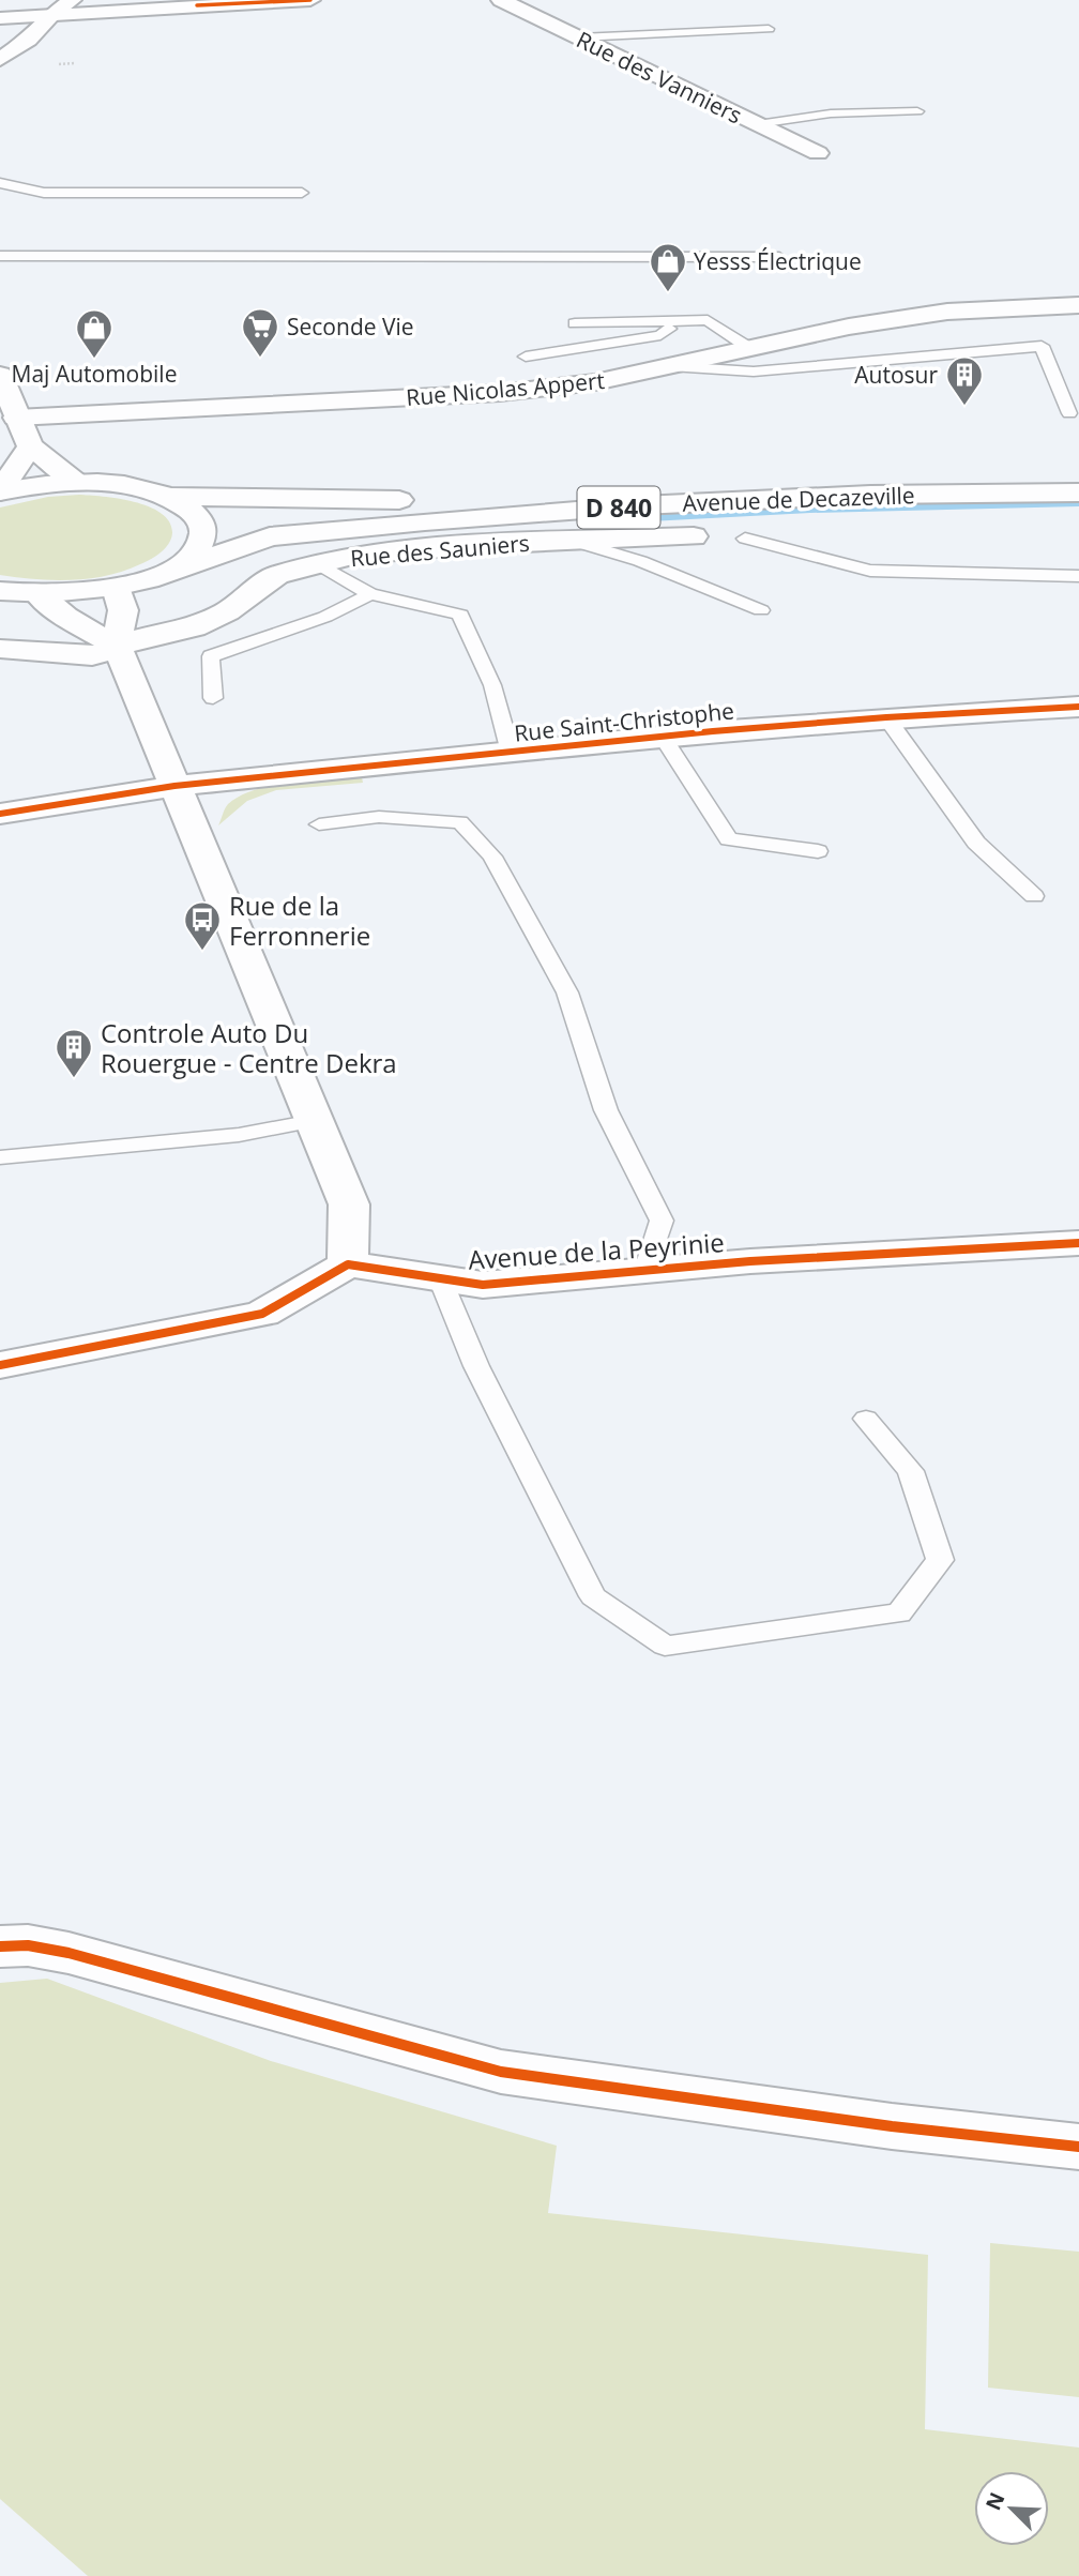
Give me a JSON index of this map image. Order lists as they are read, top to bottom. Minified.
{"streets":{"street":["Rue des Vanniers","Rue Nicolas Appert","Avenue de Decazeville","D 840","Rue des Sauniers","Rue Saint-Christophe","Avenue de la Peyrinie"]},"places":{"shop":["Yesss Électrique","Maj Automobile"],"supermarket":["Seconde Vie"],"building":["Autosur","Controle Auto Du Rouergue - Centre Dekra"],"bus stop":["Rue de la Ferronnerie"]},"north":"top left"}
